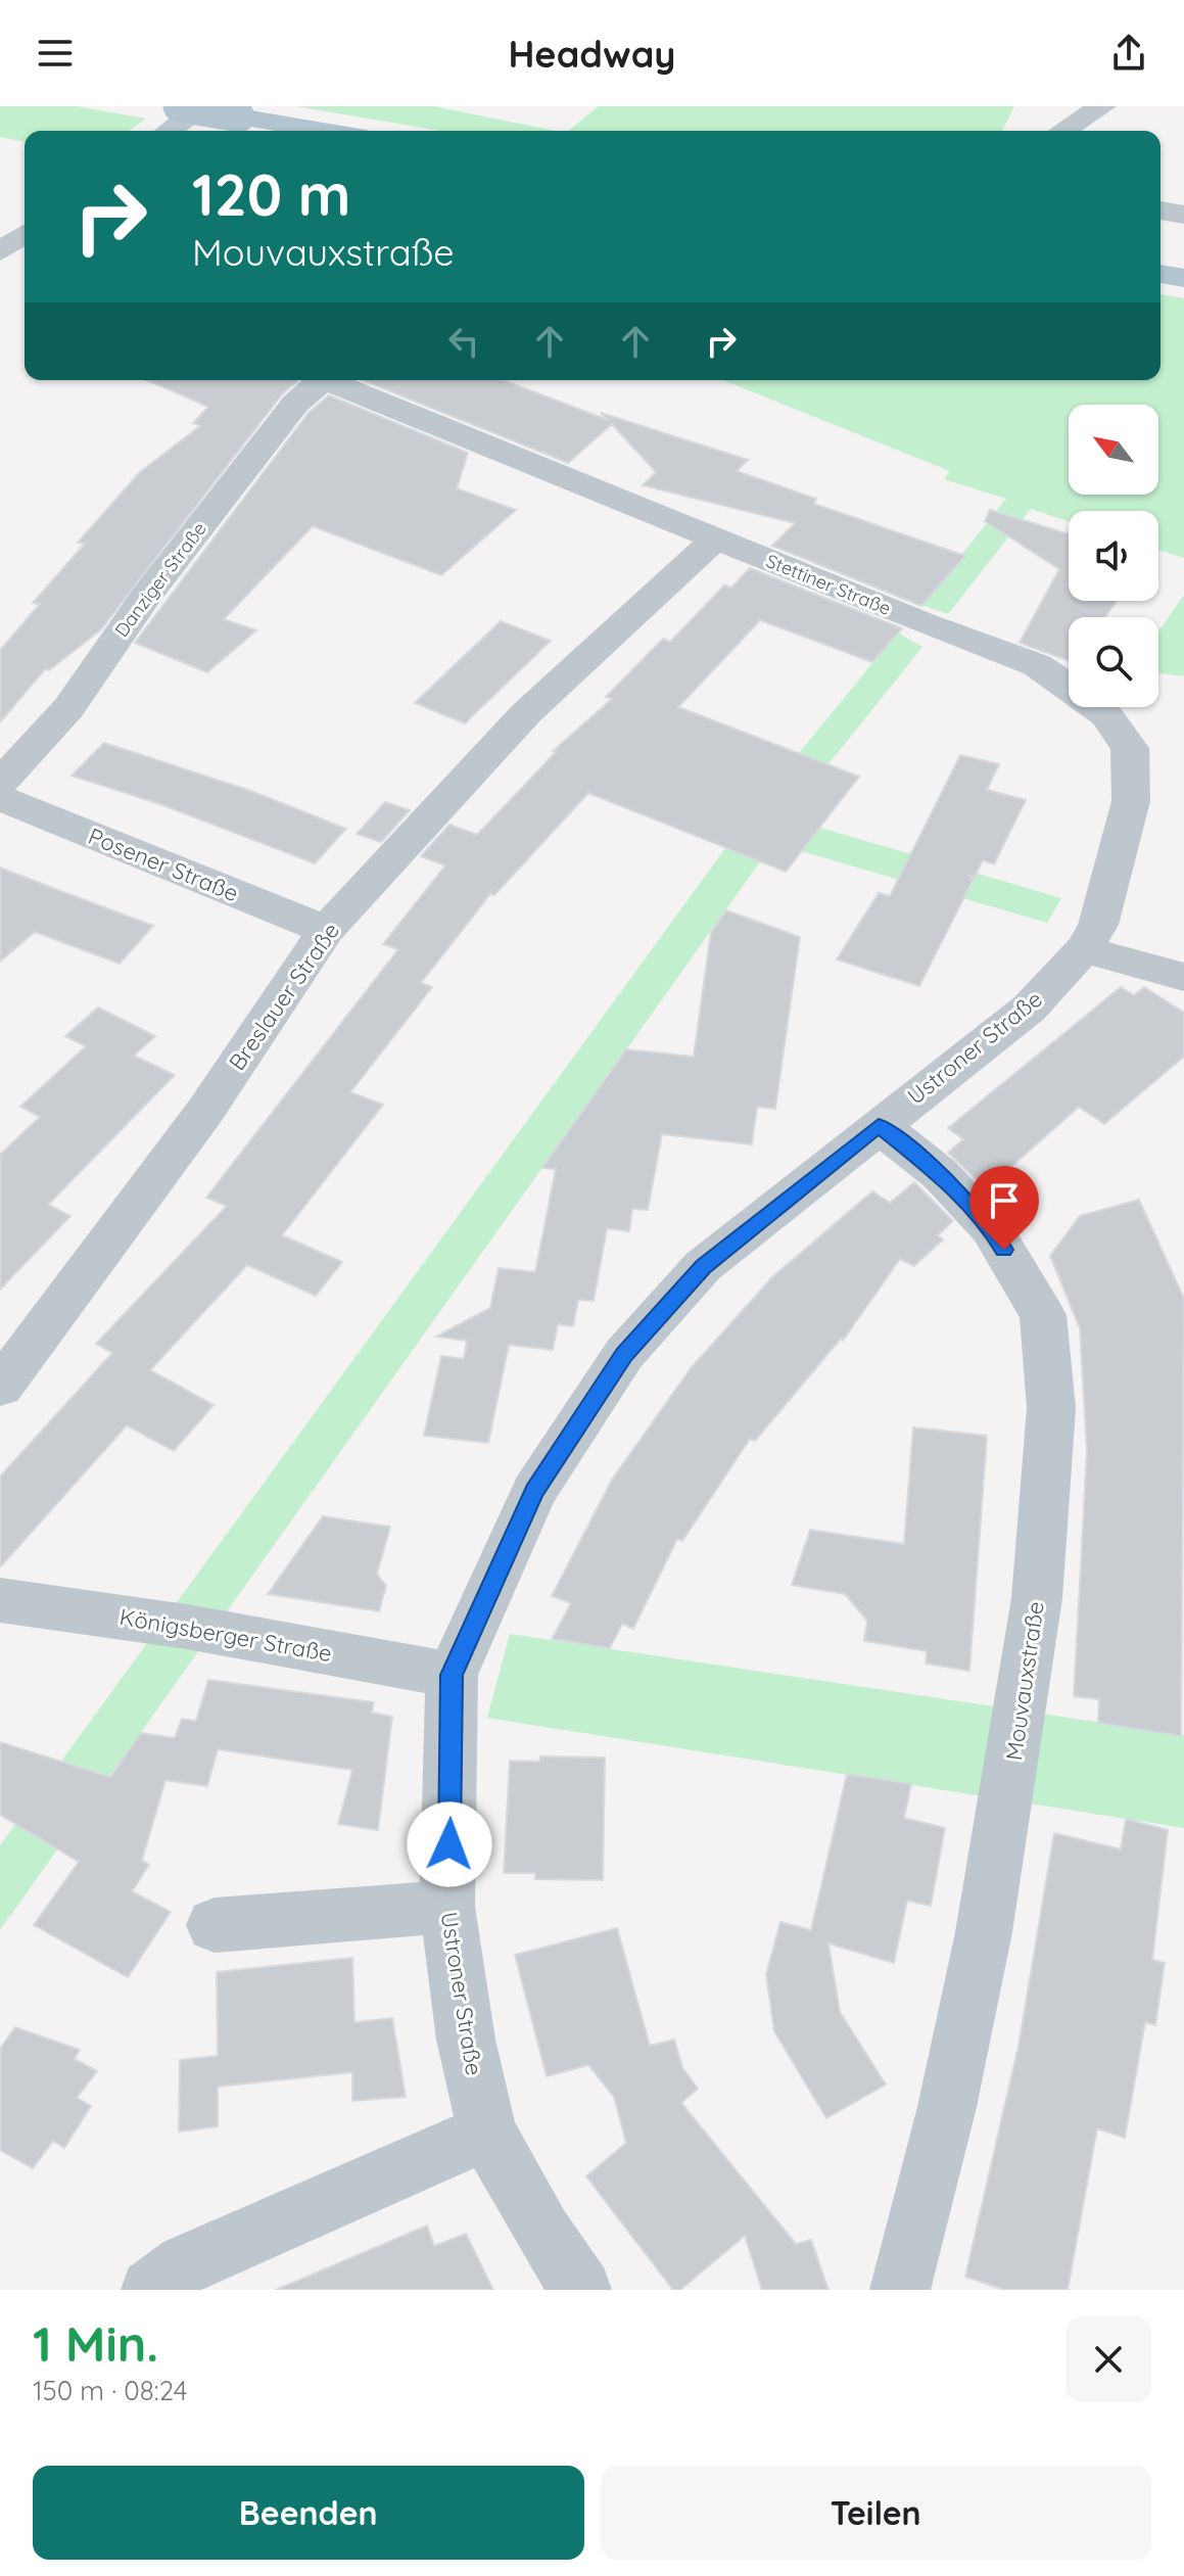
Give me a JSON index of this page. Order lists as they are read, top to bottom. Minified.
{"streets":{"street":["Danziger Straße","Stettiner Straße","Posener Straße","Breslauer Straße","Ustroner Straße","Königsberger Straße","Mouvauxstraße"]},"crossings":[["Stettiner Straße","Breslauer Straße"],["Stettiner Straße","Ustroner Straße"],["Posener Straße","Breslauer Straße"],["Ustroner Straße","Königsberger Straße"],["Ustroner Straße","Mouvauxstraße"]],"north":"top left","page":{"header":"Headway","turn":["120 m","Mouvauxstraße"],"heading":["1 Min.","150 m · 08:24"],"buttons":["Beenden","Teilen"]}}
